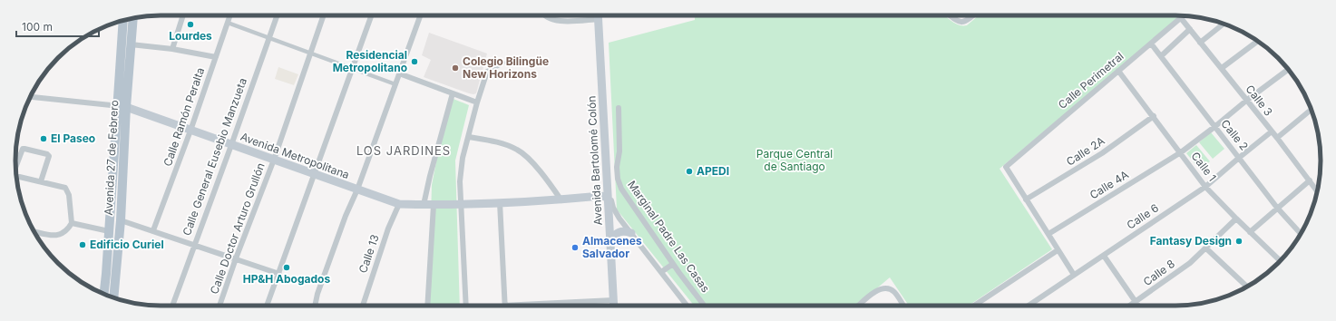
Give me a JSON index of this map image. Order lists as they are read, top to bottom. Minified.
{"streets":{"main road":["Avenida Metropolitana","Avenida 27 de Febrero","Avenida Bartolomé Colón"],"street":["Calle Perimetral","Calle 3","Calle Ramón Peralta","Calle 2","Calle 2A","Calle General Eusebio Manzueta","Calle 1","Calle 4A","Calle 6","Calle Doctor Arturo Grullón","Marginal Padre Las Casas","Calle 13","Calle 8"]},"crossings":[["Calle Perimetral","Calle 3"],["Calle Perimetral","Calle 2"],["Calle Perimetral","Calle 2A"],["Calle Perimetral","Calle 1"],["Calle 3","Calle 6"],["Calle Ramón Peralta","Avenida Metropolitana"],["Calle 2","Calle 6"],["Calle 2A","Calle 1"],["Avenida Metropolitana","Calle General Eusebio Manzueta"],["Avenida Metropolitana","Avenida 27 de Febrero"],["Avenida Metropolitana","Avenida Bartolomé Colón"],["Avenida Metropolitana","Calle Doctor Arturo Grullón"],["Avenida Metropolitana","Calle 13"],["Calle 1","Calle 4A"],["Calle 1","Calle 6"],["Calle 1","Calle 8"]],"districts":["LOS JARDINES"],"parks":["Parque Central de Santiago"],"places":["Lourdes","Residencial Metropolitano","Colegio Bilingüe New Horizons","El Paseo","APEDI","Fantasy Design","Edificio Curiel","Almacenes Salvador","HP&H Abogados"],"scale_bar":"100 m"}
